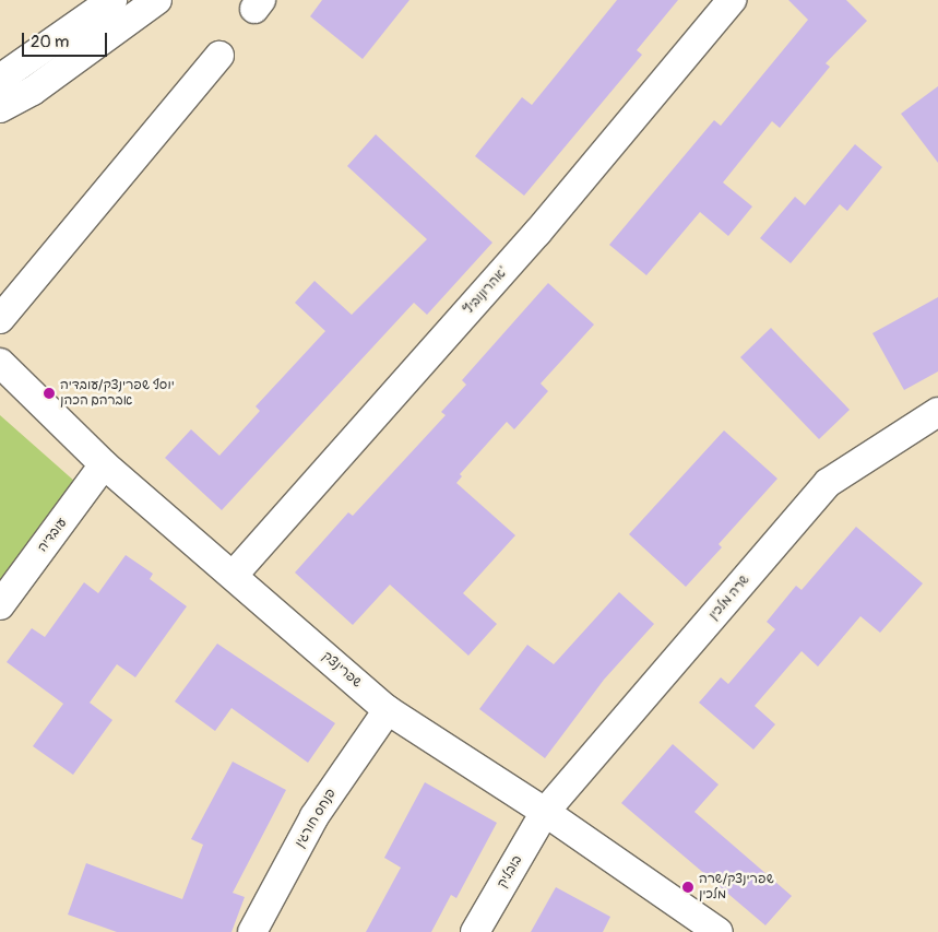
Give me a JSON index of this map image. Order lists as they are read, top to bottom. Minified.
{"streets":{"street":["אהרונוביץ'","עובדיה","שרה מלכין","שפרינצק","פנחס חורגין","בובליק"]},"crossings":[["אהרונוביץ'","שפרינצק"],["עובדיה","שפרינצק"],["שרה מלכין","שפרינצק"],["שרה מלכין","בובליק"],["שפרינצק","פנחס חורגין"],["שפרינצק","בובליק"]],"places":["יוסף שפרינצק/עובדיה אברהם הכהן","שפרינצק/שרה מלכין"],"scale_bar":"20 m"}
